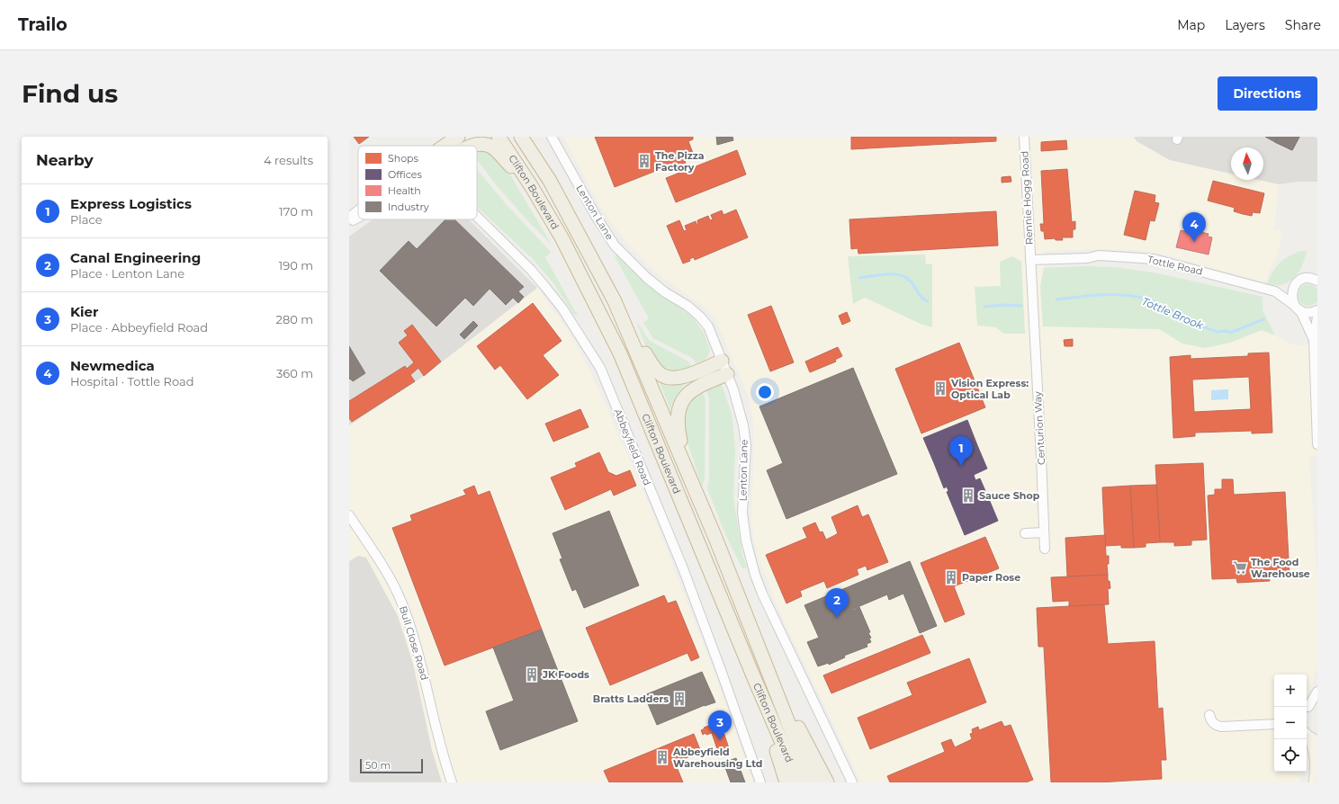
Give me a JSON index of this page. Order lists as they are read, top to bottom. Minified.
{"streets":{"highway":["Clifton Boulevard"],"street":["Rennie Hogg Road","Lenton Lane","Tottle Road","Centurion Way","Abbeyfield Road","Bull Close Road"]},"crossings":[["Rennie Hogg Road","Tottle Road"],["Rennie Hogg Road","Centurion Way"],["Tottle Road","Centurion Way"]],"water":["Tottle Brook"],"places":{"building":["The Pizza Factory","Vision Express: Optical Lab","Sauce Shop","Paper Rose","JK Foods","Bratts Ladders","Abbeyfield Warehousing Ltd"],"supermarket":["The Food Warehouse"]},"legend":["Shops","Offices","Health","Industry"],"scale_bar":"50 m","north":"top","page":{"header":"Trailo","nav":["Map","Layers","Share"],"buttons":"Directions","title":"Find us","heading":["Nearby","4 results"],"list":[{"mark":"1","name":"Express Logistics","note":"Place","value":"170 m"},{"mark":"2","name":"Canal Engineering","note":"Place · Lenton Lane","value":"190 m"},{"mark":"3","name":"Kier","note":"Place · Abbeyfield Road","value":"280 m"},{"mark":"4","name":"Newmedica","note":"Hospital · Tottle Road","value":"360 m"}],"pins":["4","1","2","3"],"map_buttons":["+","−"],"scale":"50 m"}}
